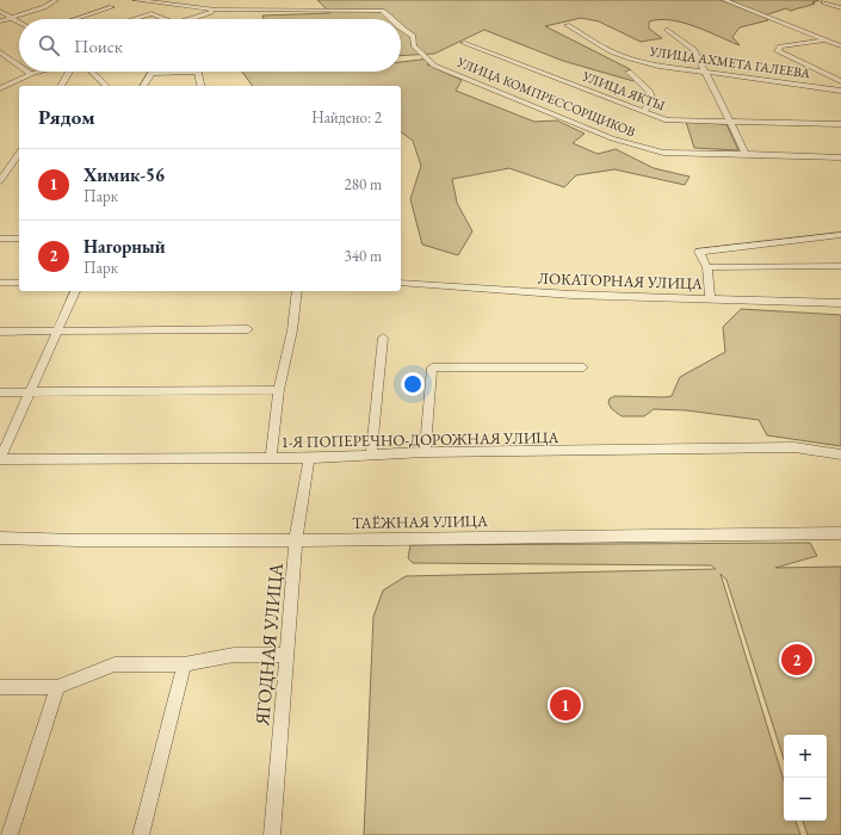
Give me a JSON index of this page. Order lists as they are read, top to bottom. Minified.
{"streets":{"street":["УЛИЦА АХМЕТА ГАЛЕЕВА","УЛИЦА ЯКТЫ","УЛИЦА КОМПРЕССОРЩИКОВ","ЛОКАТОРНАЯ УЛИЦА","1-Я ПОПЕРЕЧНО-ДОРОЖНАЯ УЛИЦА","ТАЁЖНАЯ УЛИЦА","ЯГОДНАЯ УЛИЦА"]},"crossings":[["1-Я ПОПЕРЕЧНО-ДОРОЖНАЯ УЛИЦА","ЯГОДНАЯ УЛИЦА"],["ТАЁЖНАЯ УЛИЦА","ЯГОДНАЯ УЛИЦА"]],"page":{"search":"Поиск","heading":["Рядом","Найдено: 2"],"list":[{"mark":"1","name":"Химик-56","note":"Парк","value":"280 m"},{"mark":"2","name":"Нагорный","note":"Парк","value":"340 m"}],"pins":["2","1"],"map_buttons":["+","−"]}}
